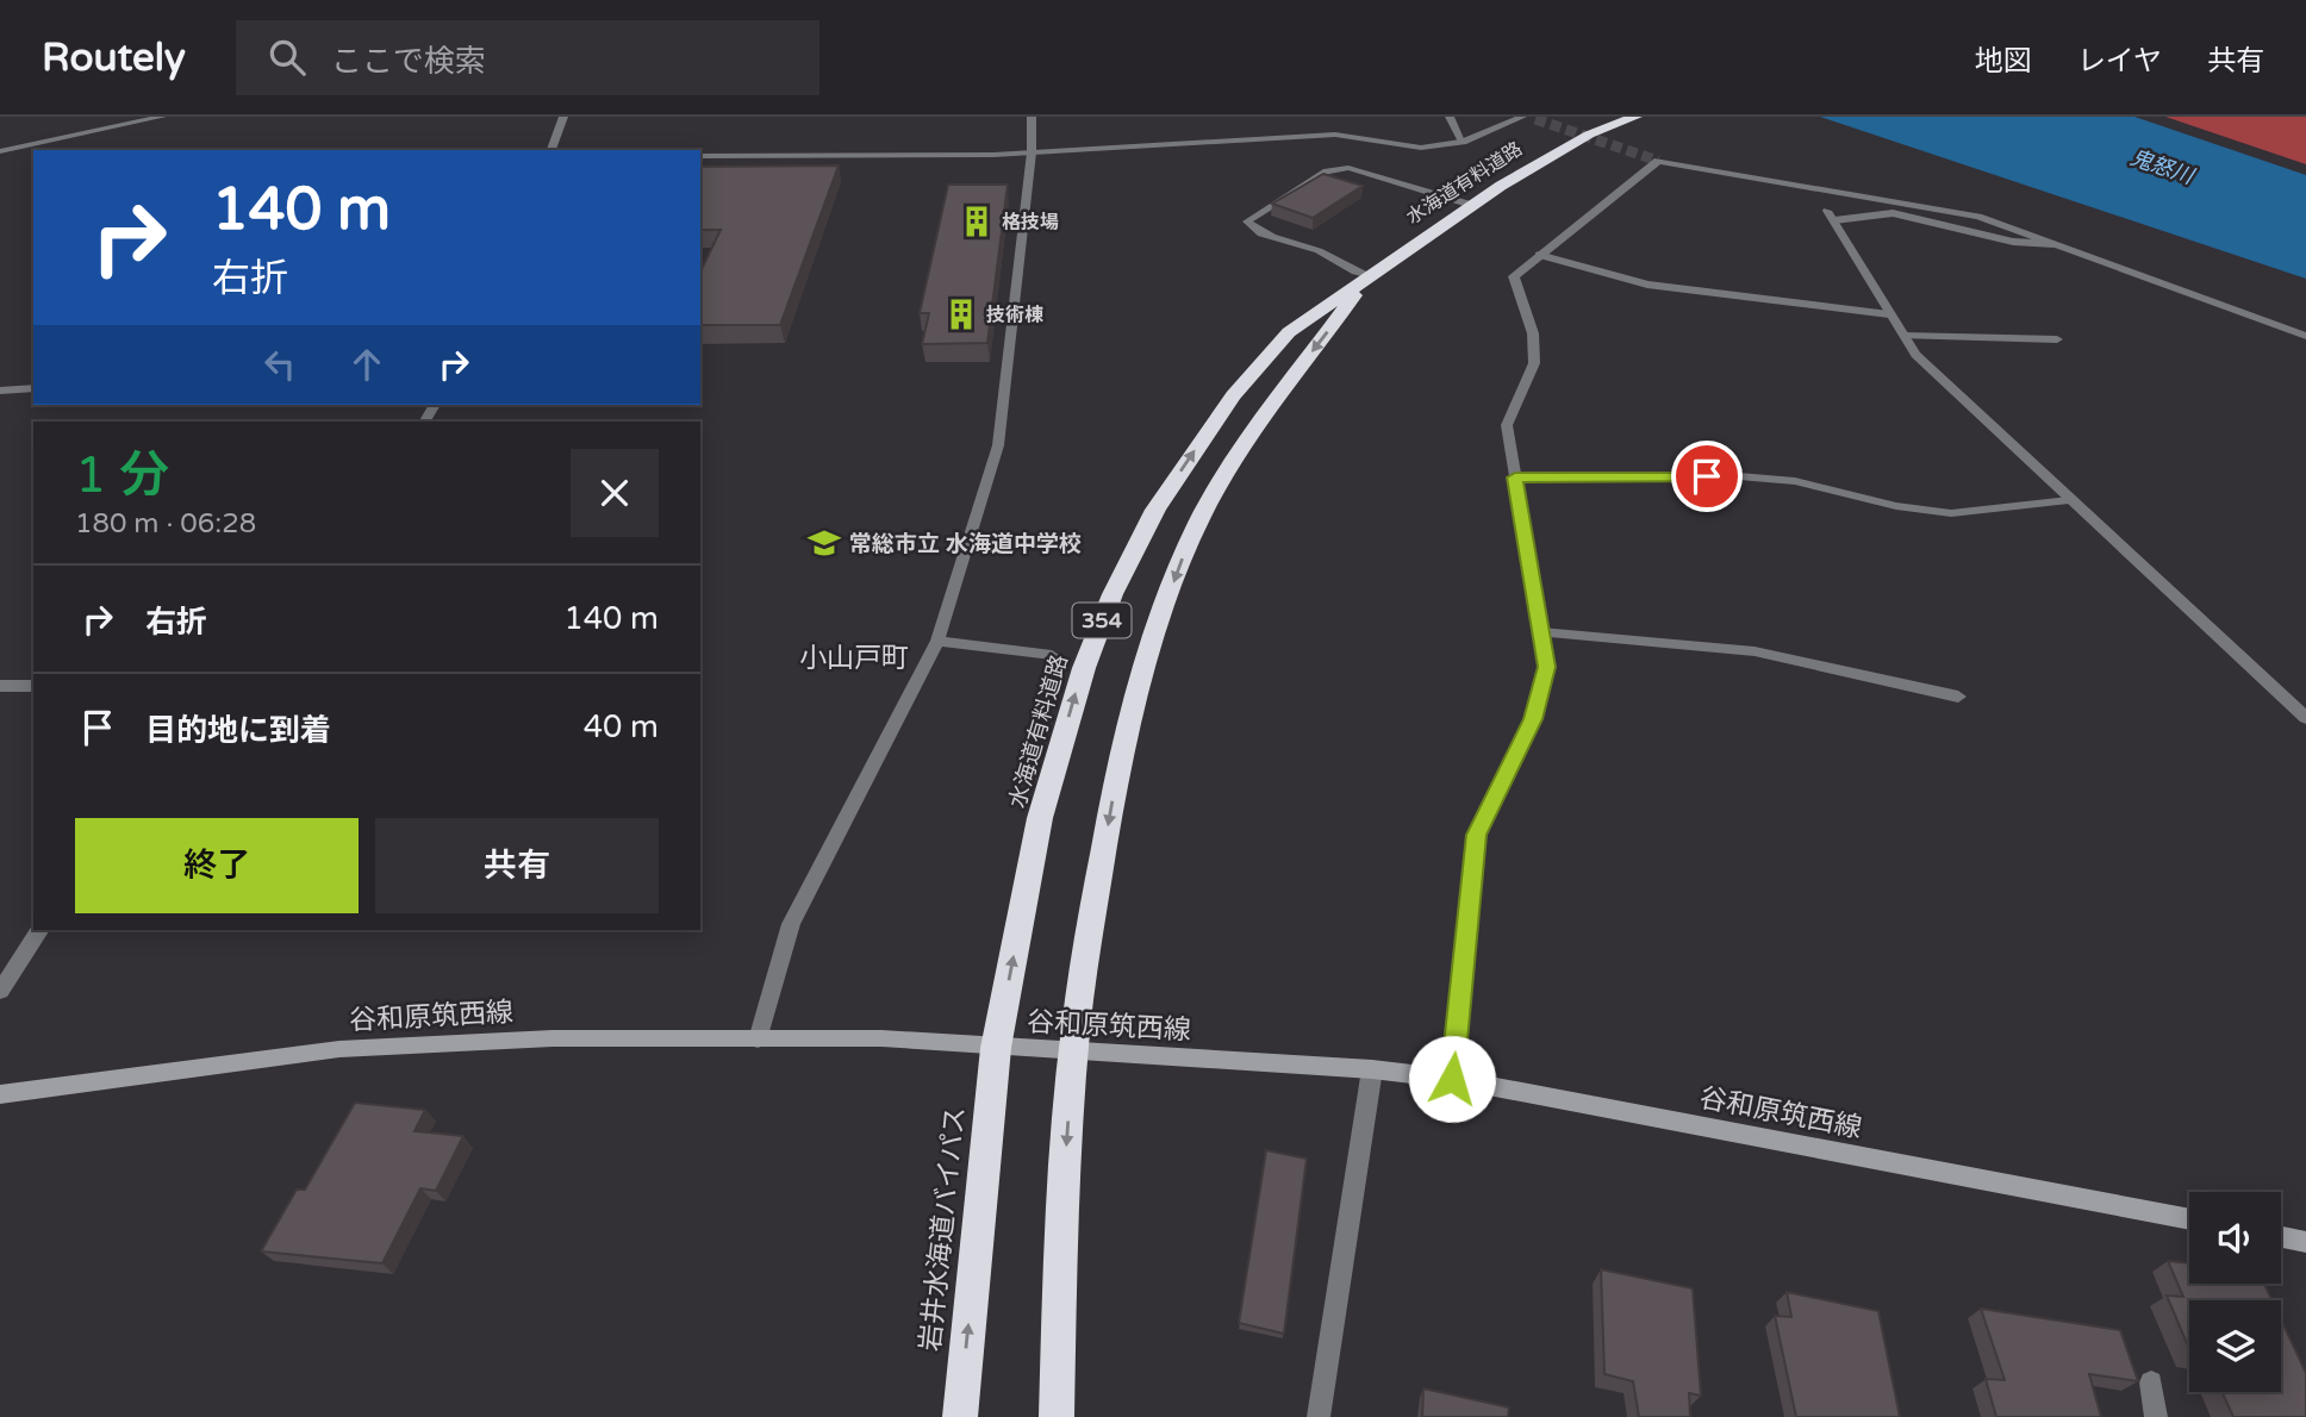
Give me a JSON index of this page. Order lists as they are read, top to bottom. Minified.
{"streets":{"highway":["水海道有料道路","354","岩井水海道バイパス"],"main road":["谷和原筑西線"]},"crossings":[["水海道有料道路","354"],["水海道有料道路","谷和原筑西線"],["水海道有料道路","岩井水海道バイパス"],["354","谷和原筑西線"],["谷和原筑西線","岩井水海道バイパス"]],"districts":["小山戸町"],"water":["鬼怒川"],"places":{"building":["格技場","技術棟"],"school or university":["常総市立 水海道中学校"]},"page":{"header":"Routely","search":"ここで検索","nav":["地図","レイヤ","共有"],"turn":["140 m","右折"],"heading":["1 分","180 m · 06:28"],"list":[{"name":"右折","value":"140 m"},{"name":"目的地に到着","value":"40 m"}],"buttons":["終了","共有"]}}
